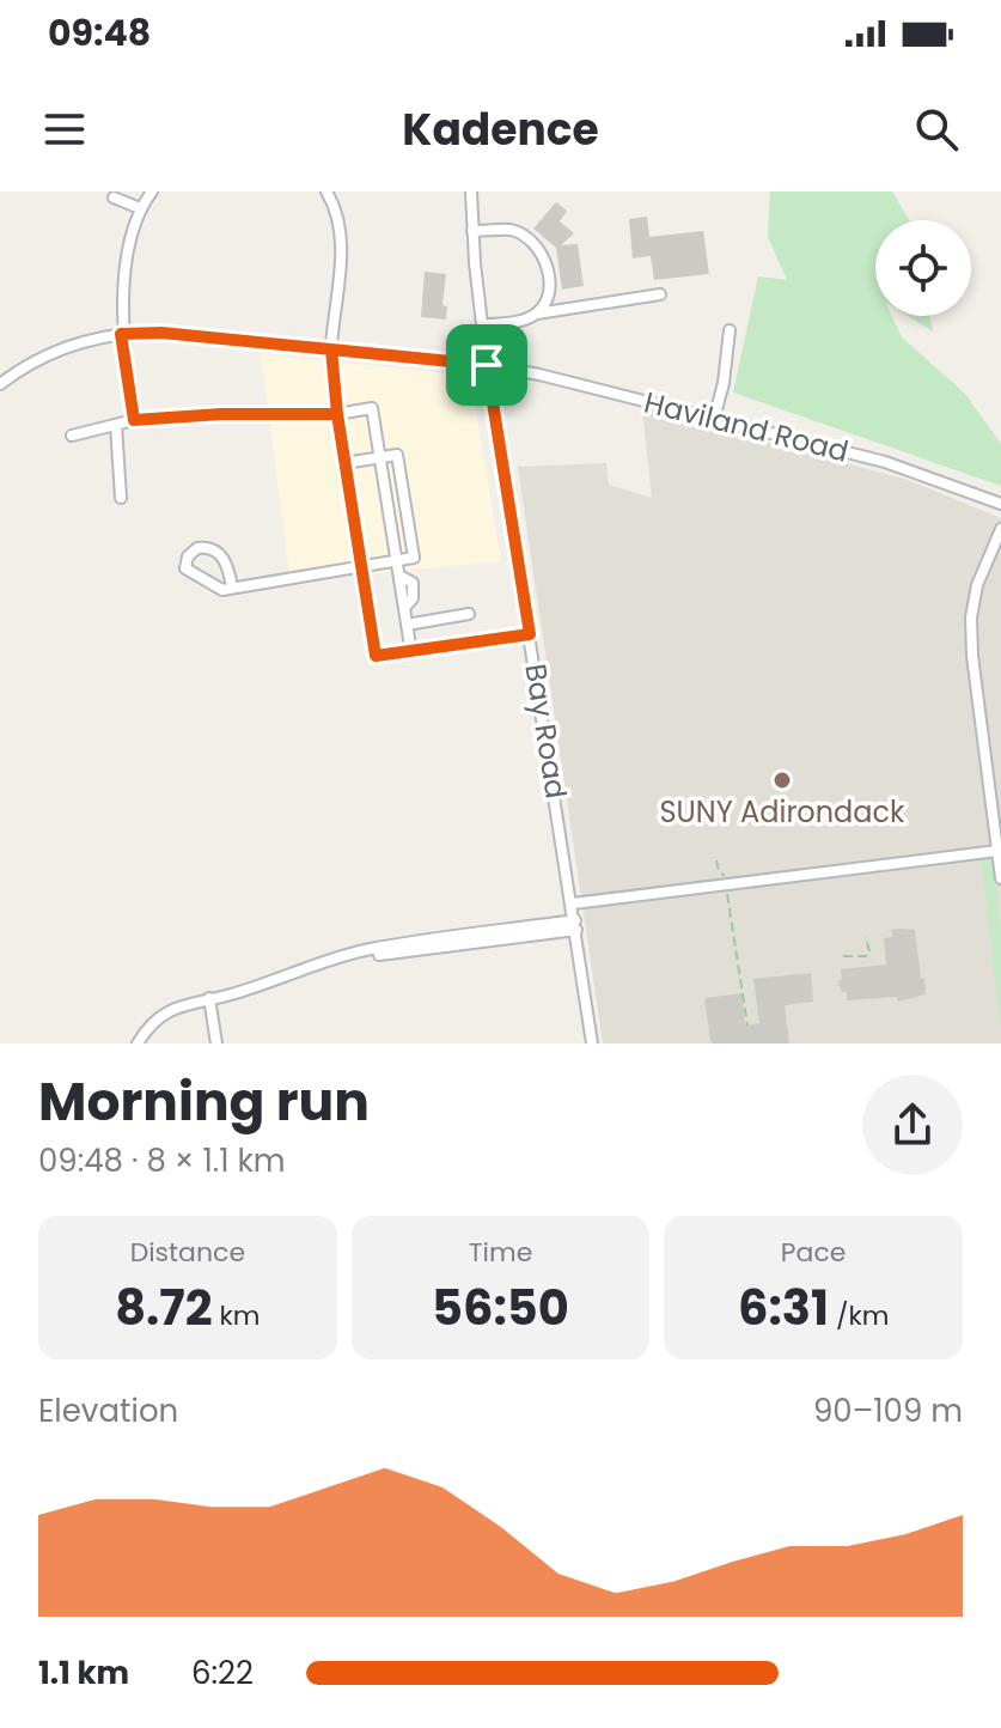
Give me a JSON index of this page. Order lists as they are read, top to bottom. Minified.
{"streets":{"street":["Haviland Road","Bay Road"]},"crossings":[["Haviland Road","Bay Road"]],"places":["SUNY Adirondack"],"page":{"status":"09:48","header":"Kadence","heading":["Morning run","09:48 · 8 × 1.1 km"],"stats":[["Distance","8.72 km"],["Time","56:50"],["Pace","6:31 /km"]],"chart":["Elevation","90–109 m"],"list":[{"name":"1.1 km","note":"6:22"}]}}
